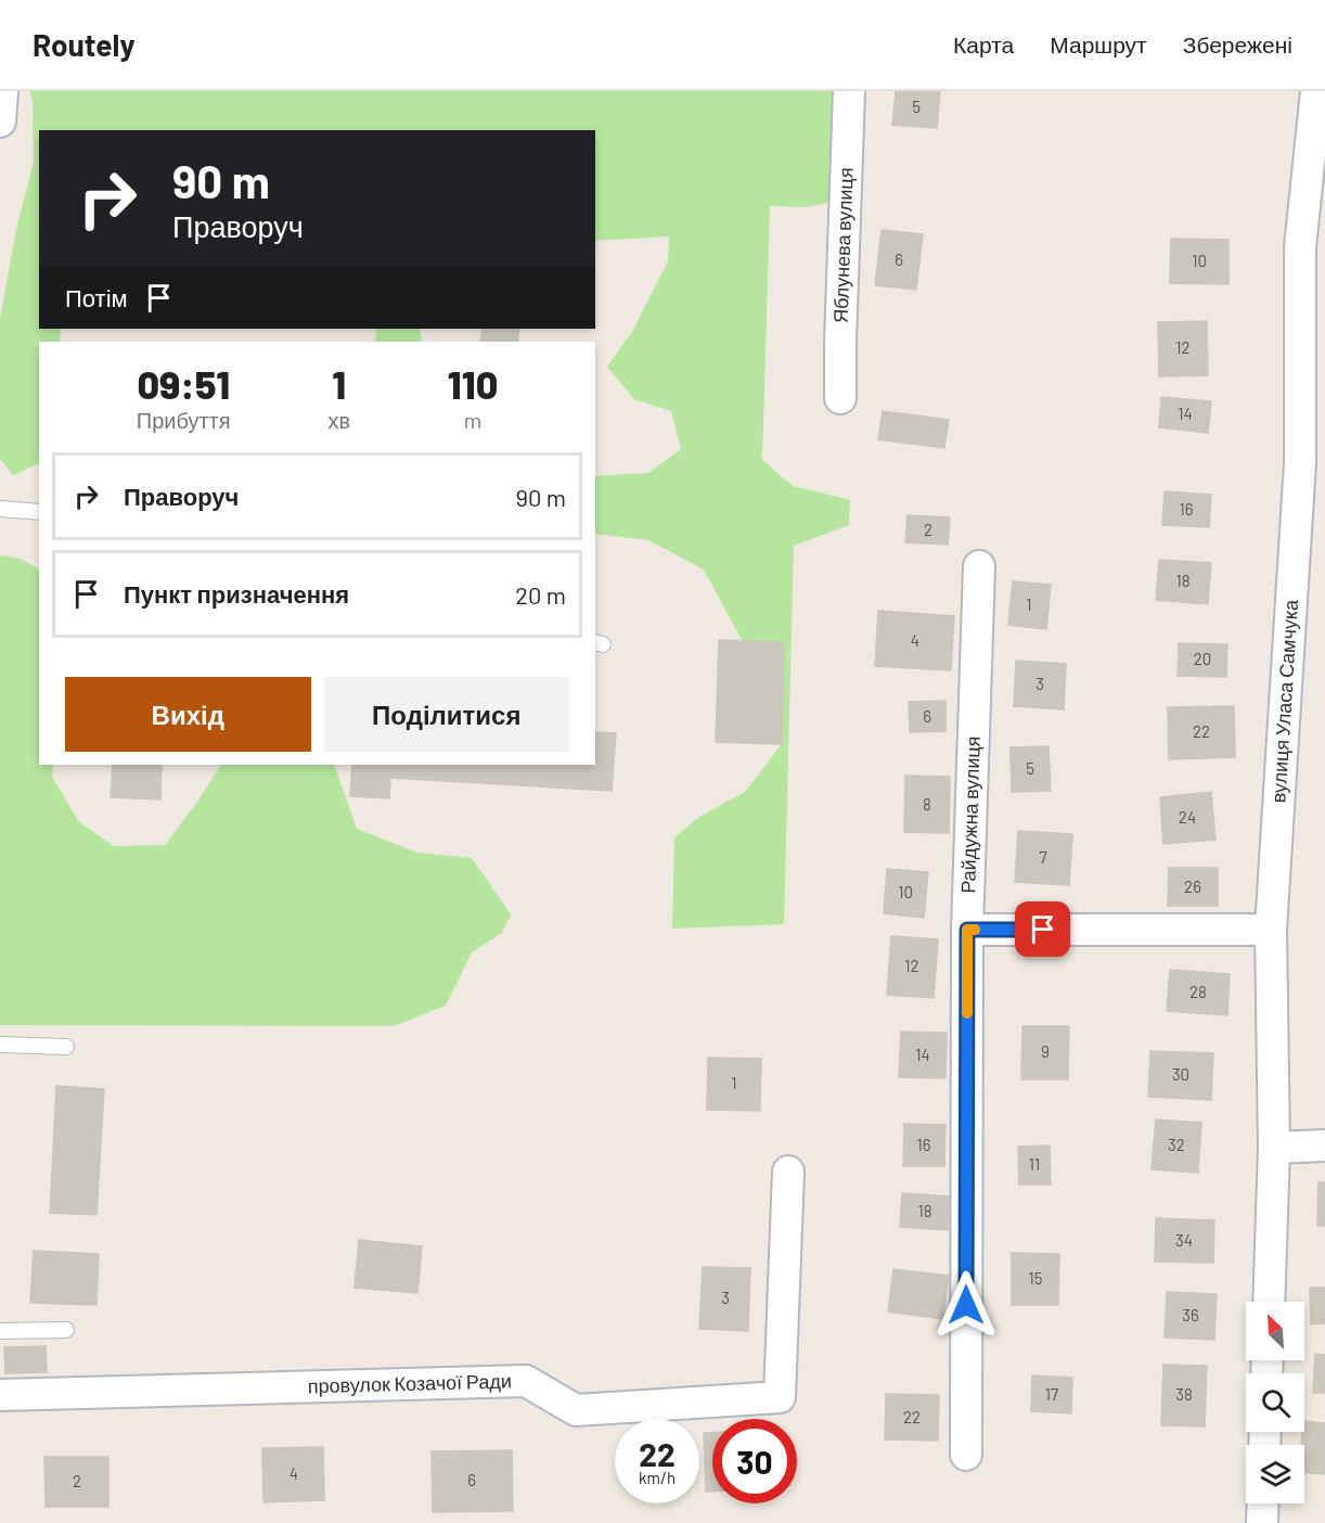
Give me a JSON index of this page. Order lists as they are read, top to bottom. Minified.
{"streets":{"street":["Яблунева вулиця","вулиця Уласа Самчука","Райдужна вулиця","провулок Козачої Ради"]},"house_numbers":["5","6","10","12","14","16","2","18","1","4","20","3","6","22","5","8","24","7","26","10","12","28","9","14","30","1","16","32","11","18","34","15","3","36","17","38","22","4","6","2"],"north":"top left","page":{"header":"Routely","nav":["Карта","Маршрут","Збережені"],"turn":["90 m","Праворуч"],"then":"Потім","eta":["09:51","Прибуття","1","хв","110","m"],"list":[{"name":"Праворуч","value":"90 m"},{"name":"Пункт призначення","value":"20 m"}],"buttons":["Вихід","Поділитися"],"speed":"22 km/h","limit":"30"}}
